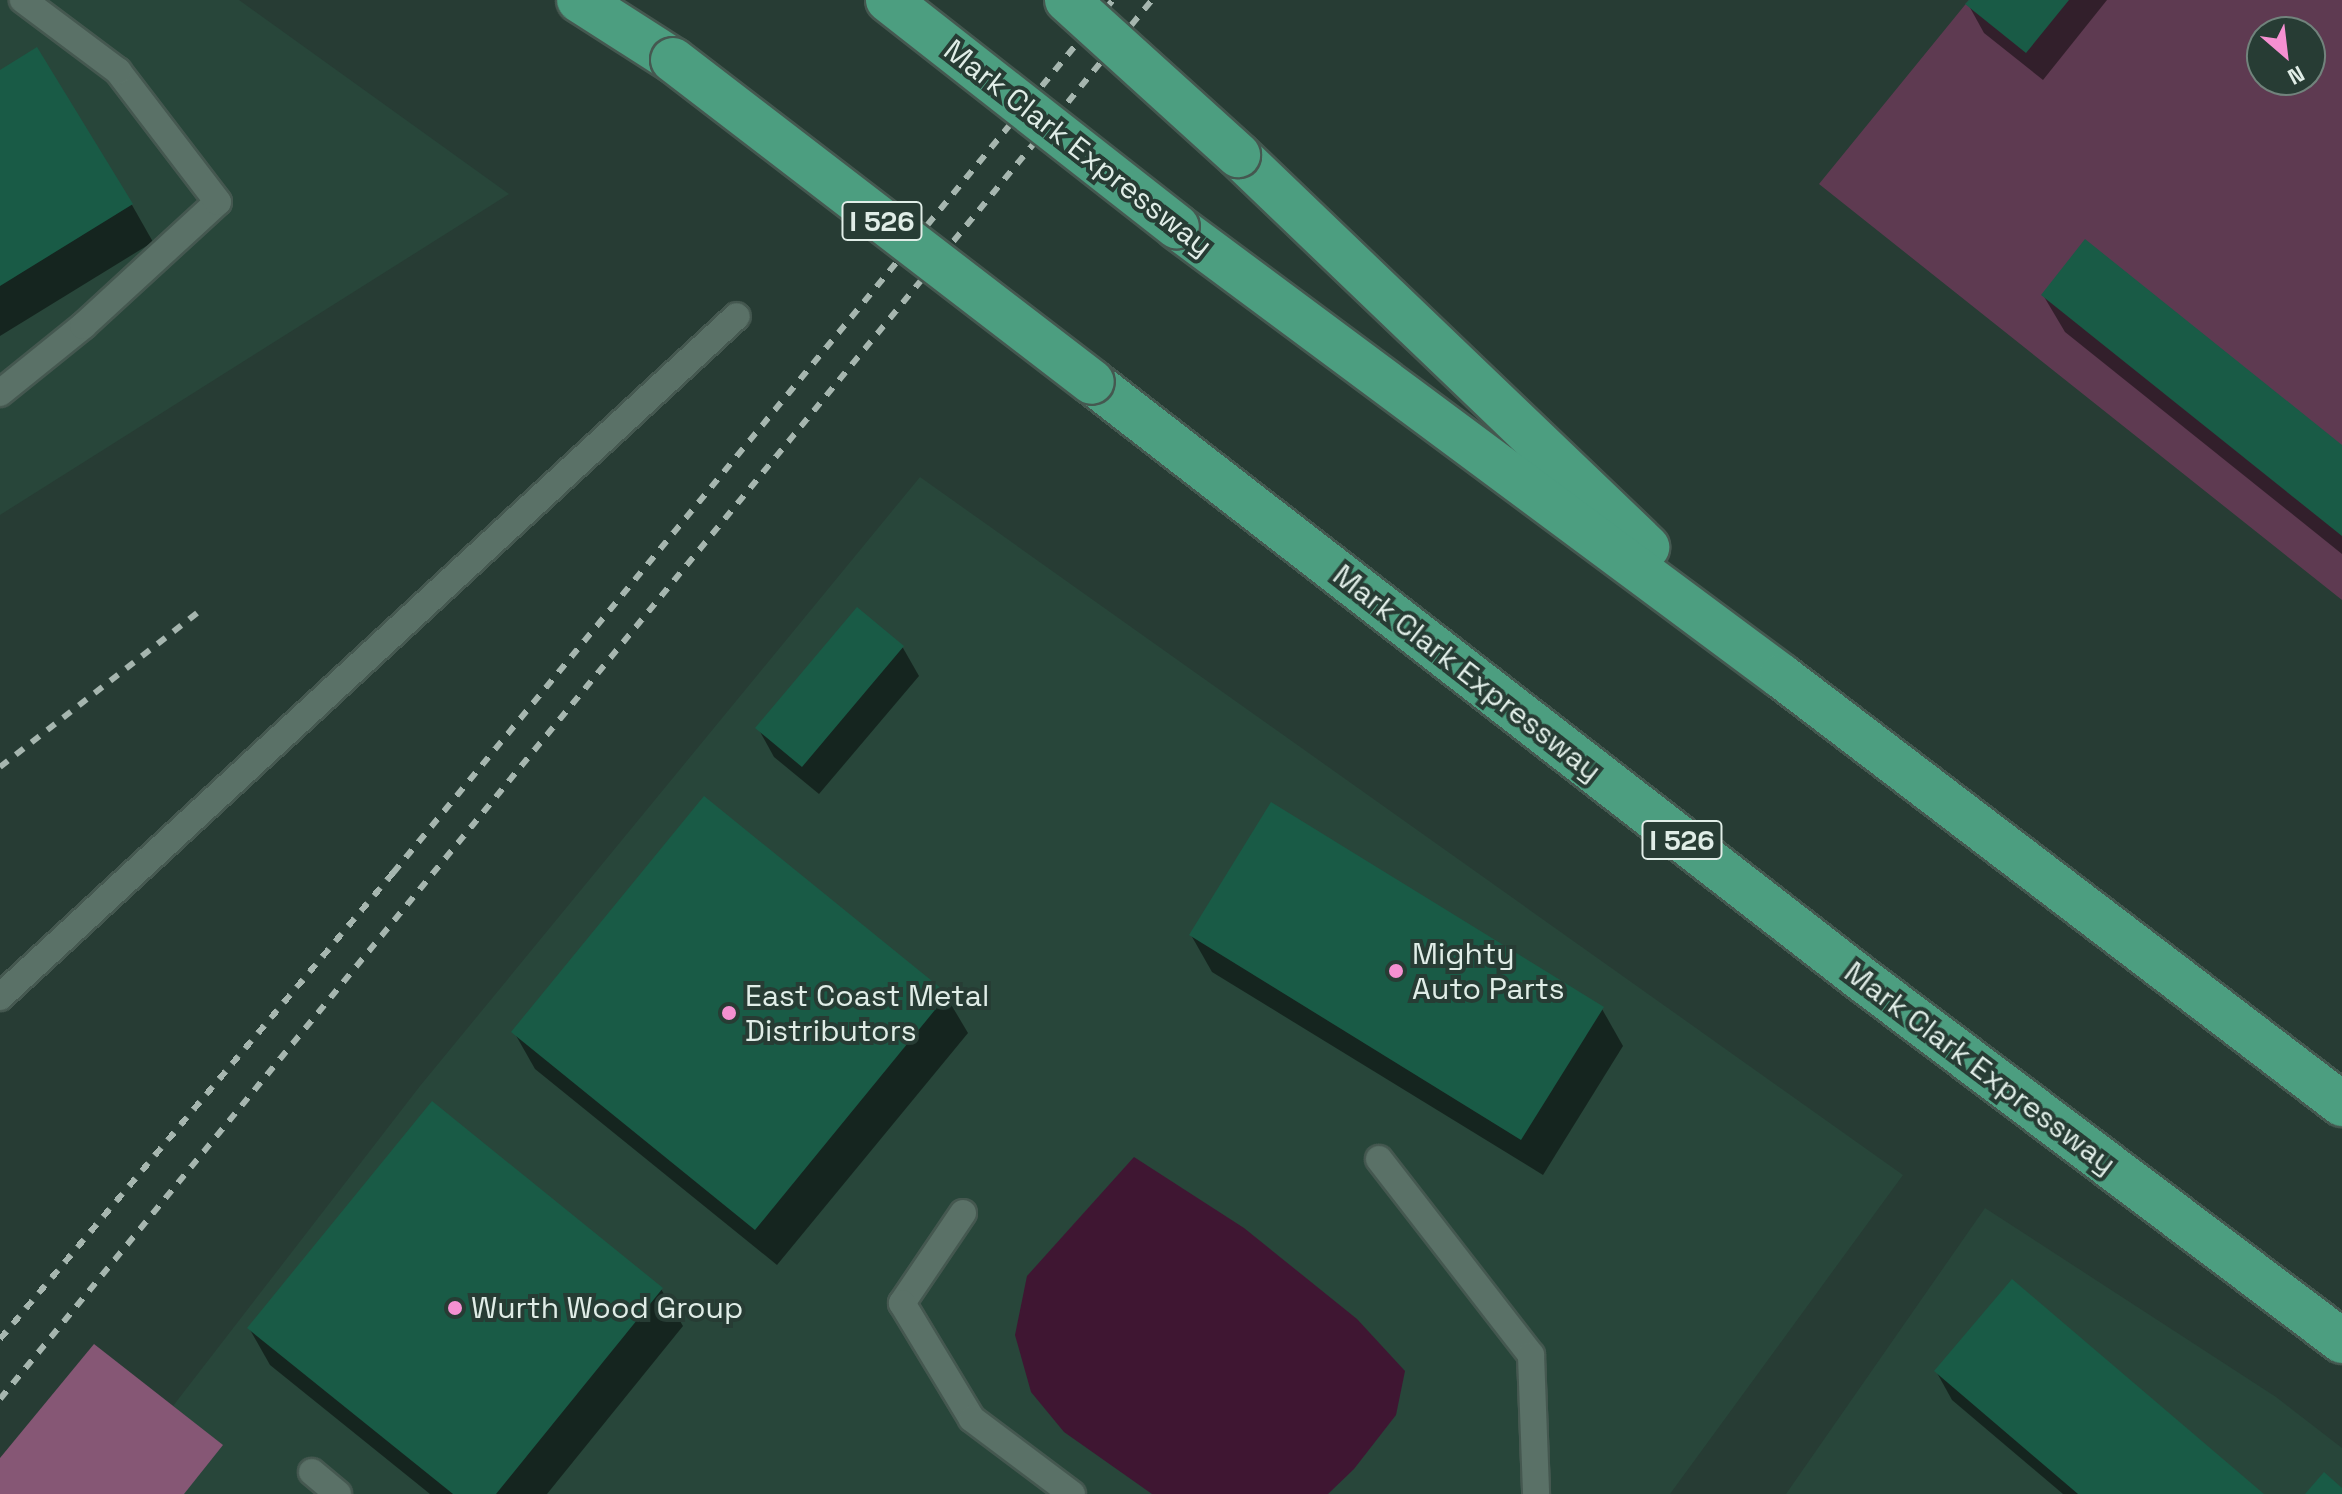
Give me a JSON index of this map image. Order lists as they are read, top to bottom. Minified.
{"streets":{"highway":["Mark Clark Expressway","I 526"]},"places":["Mighty Auto Parts","East Coast Metal Distributors","Wurth Wood Group"],"north":"bottom right"}
